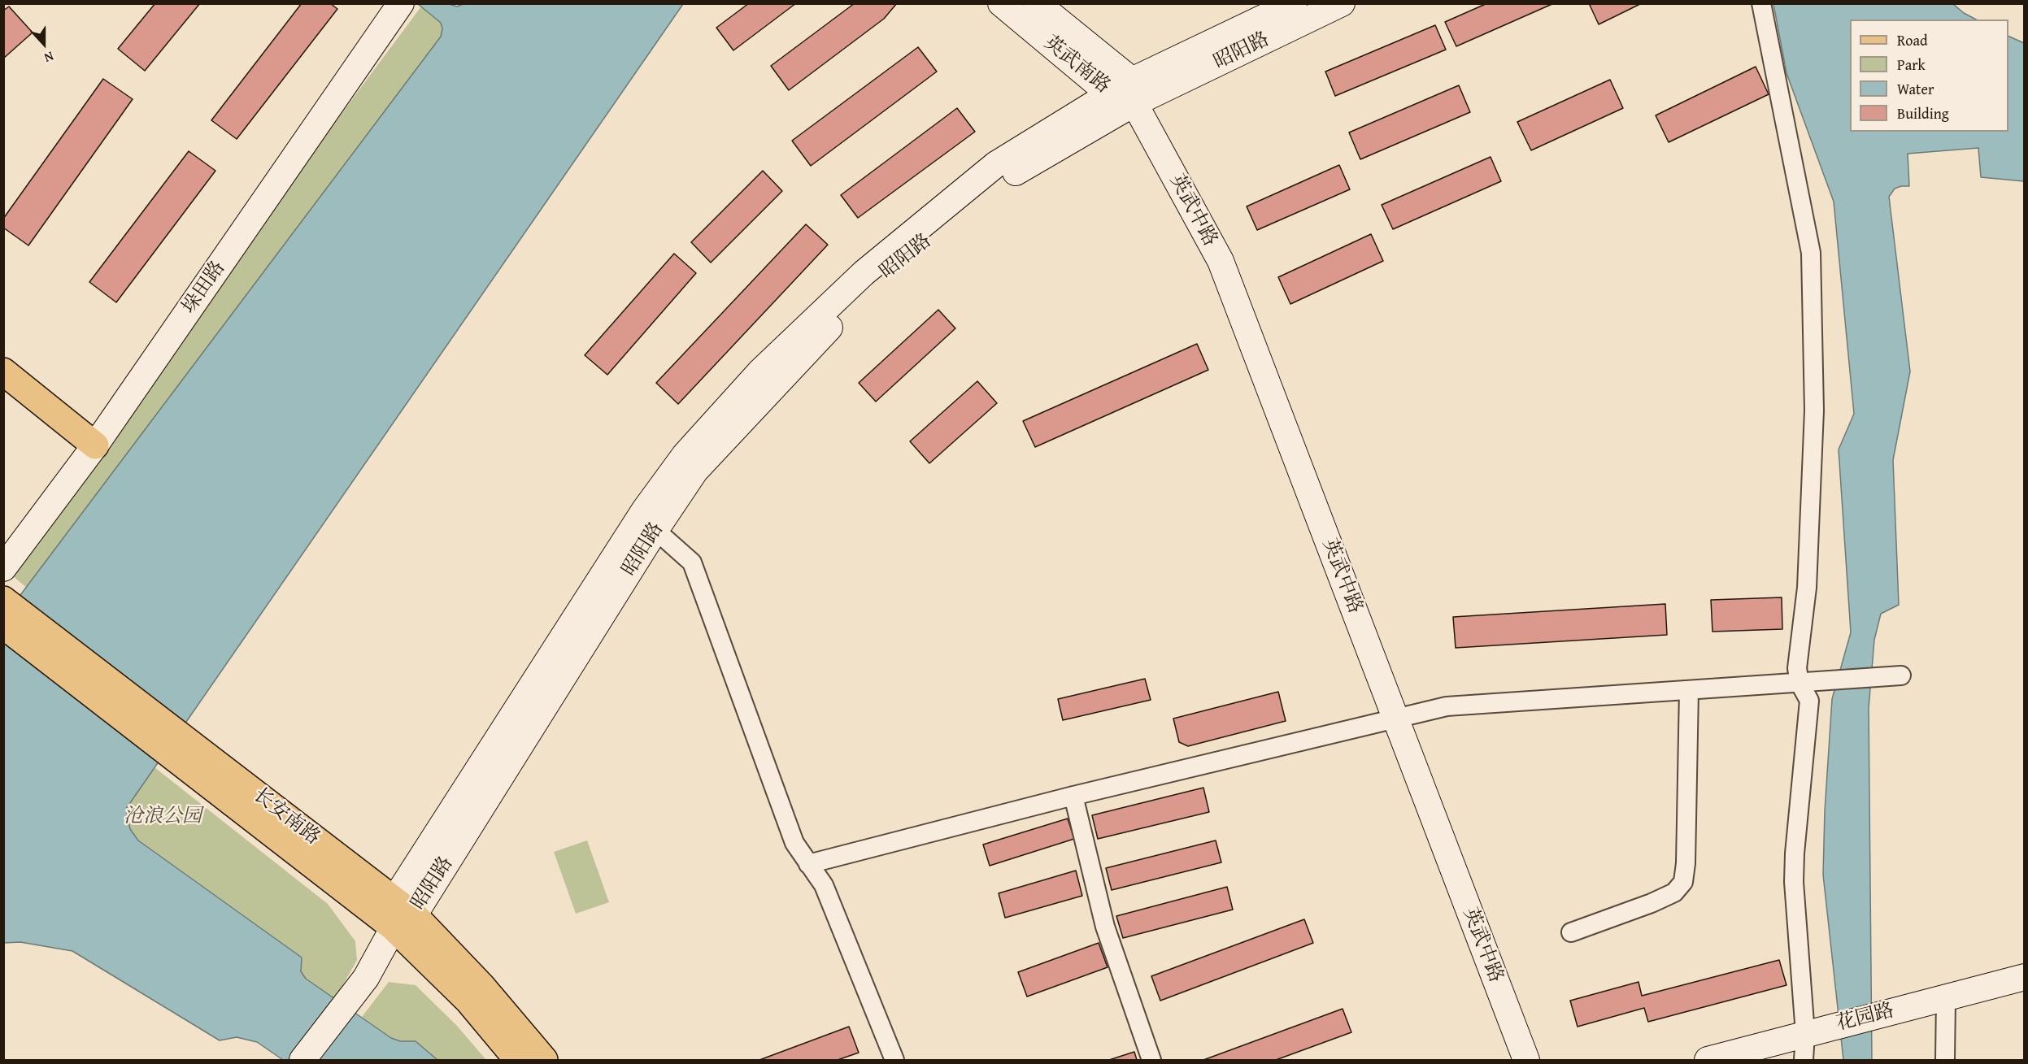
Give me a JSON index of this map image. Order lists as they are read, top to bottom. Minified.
{"streets":{"main road":["昭阳路","英武南路","英武中路","垛田路","长安南路","花园路"]},"crossings":[["昭阳路","英武南路"],["昭阳路","英武中路"],["昭阳路","长安南路"],["英武南路","英武中路"]],"parks":["沧浪公园"],"legend":["Road","Park","Water","Building"],"north":"bottom"}
